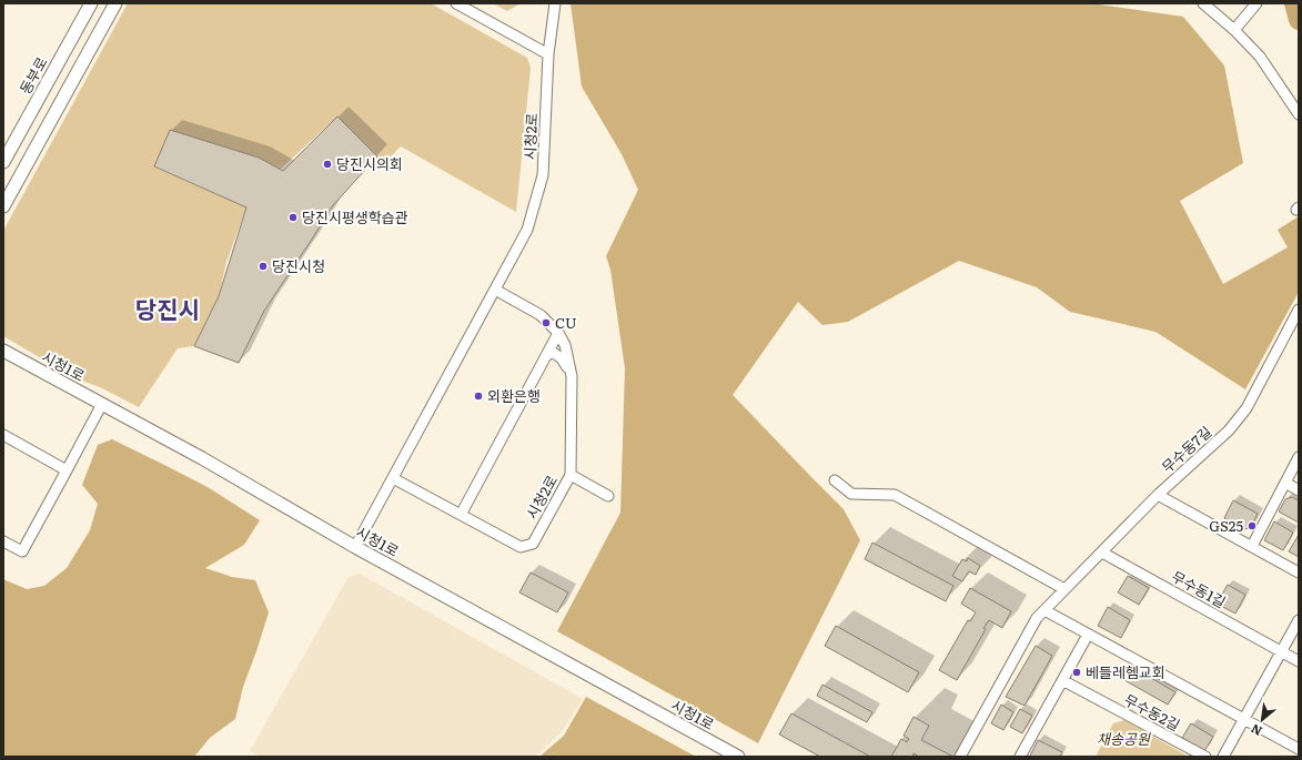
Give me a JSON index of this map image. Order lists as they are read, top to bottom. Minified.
{"streets":{"street":["동부로","시청2로","시청1로","무수동7길","무수동1길","무수동2길"]},"crossings":[["시청2로","시청1로"],["무수동7길","무수동1길"]],"districts":["당진시"],"parks":["채송공원"],"places":["당진시의회","당진시평생학습관","당진시청","CU","외환은행","GS25","베들레헴교회"],"north":"bottom left"}
